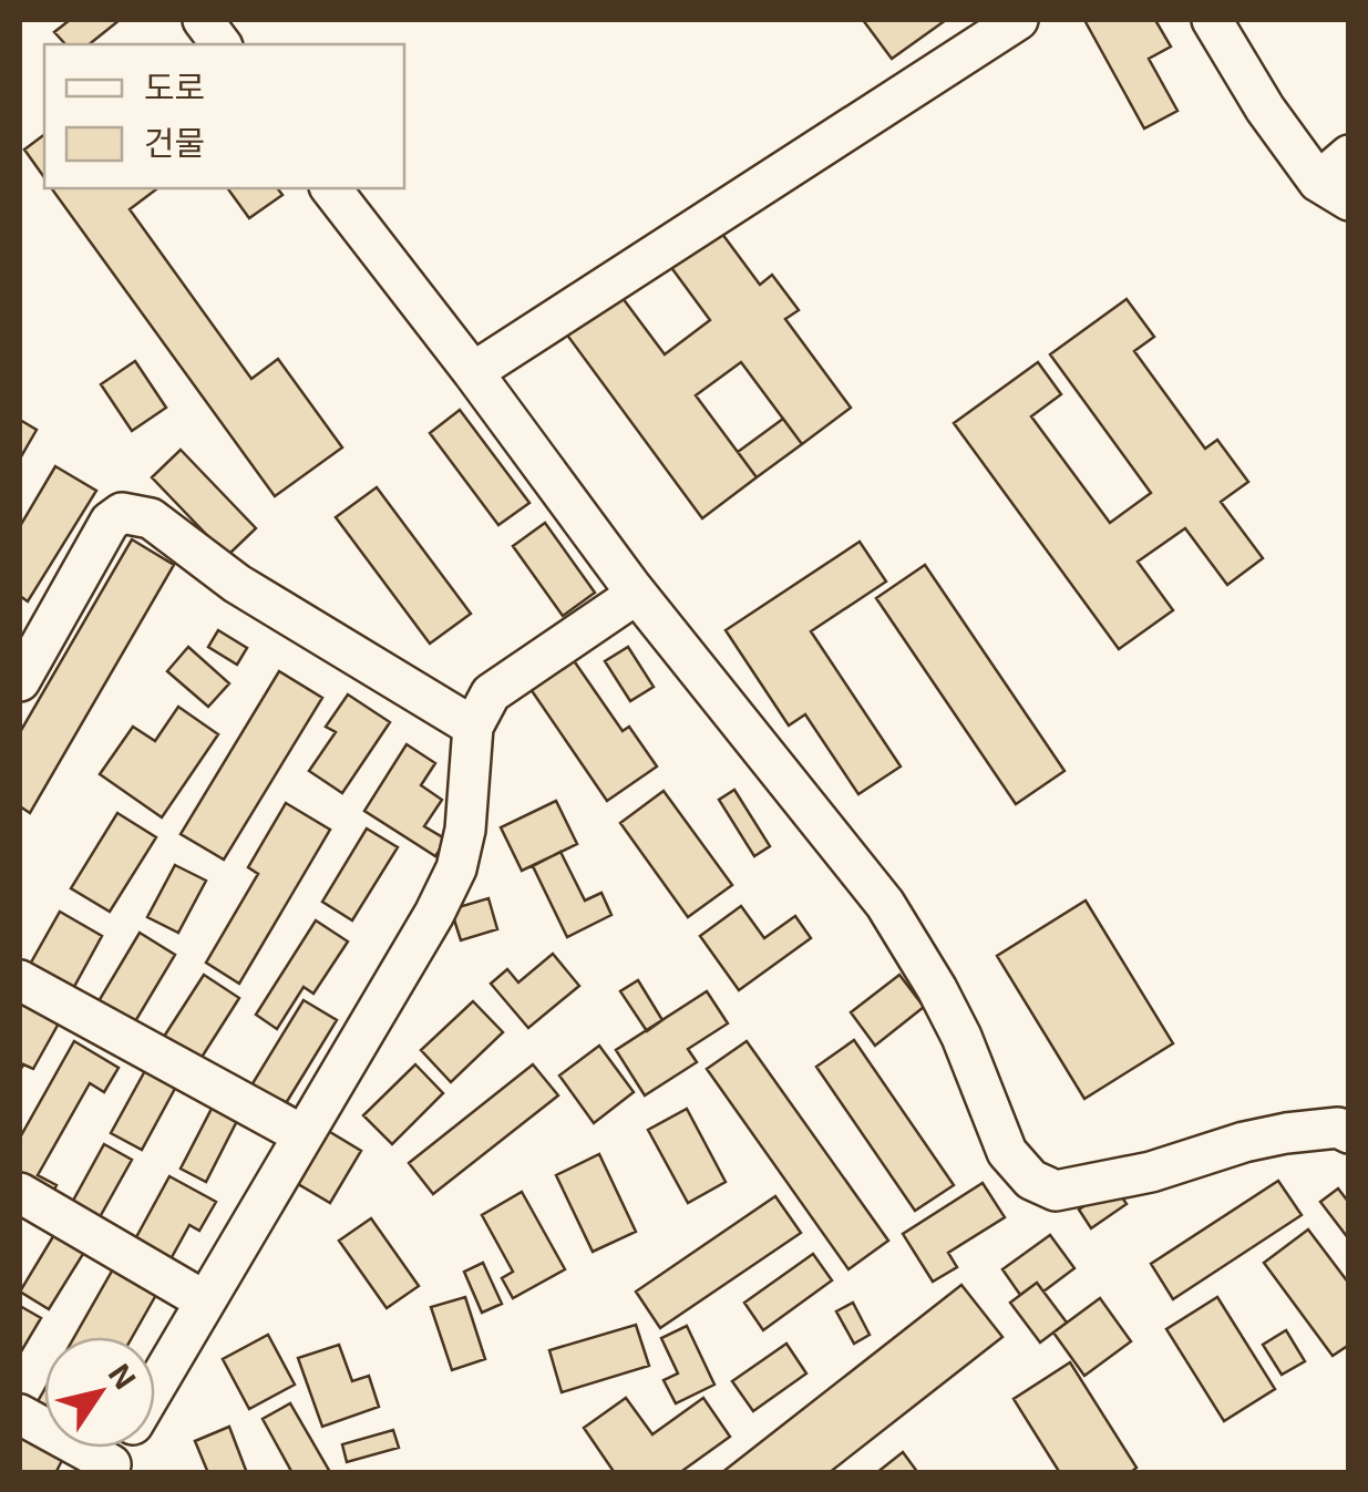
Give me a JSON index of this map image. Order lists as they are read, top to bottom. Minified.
{"legend":["도로","건물"],"north":"top right"}
